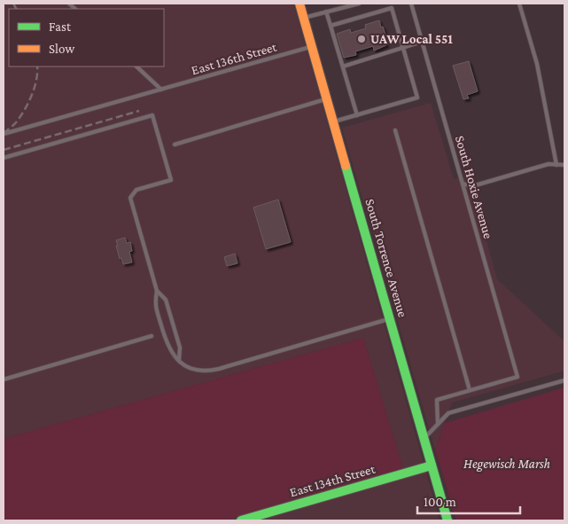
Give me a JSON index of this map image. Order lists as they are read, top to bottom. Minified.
{"streets":{"main road":["South Torrence Avenue","East 134th Street"],"lane":["East 136th Street","South Hoxie Avenue"]},"crossings":[["East 136th Street","South Torrence Avenue"],["South Torrence Avenue","East 134th Street"]],"parks":["Hegewisch Marsh"],"places":["UAW Local 551"],"legend":["Fast","Slow"],"scale_bar":"100 m"}
